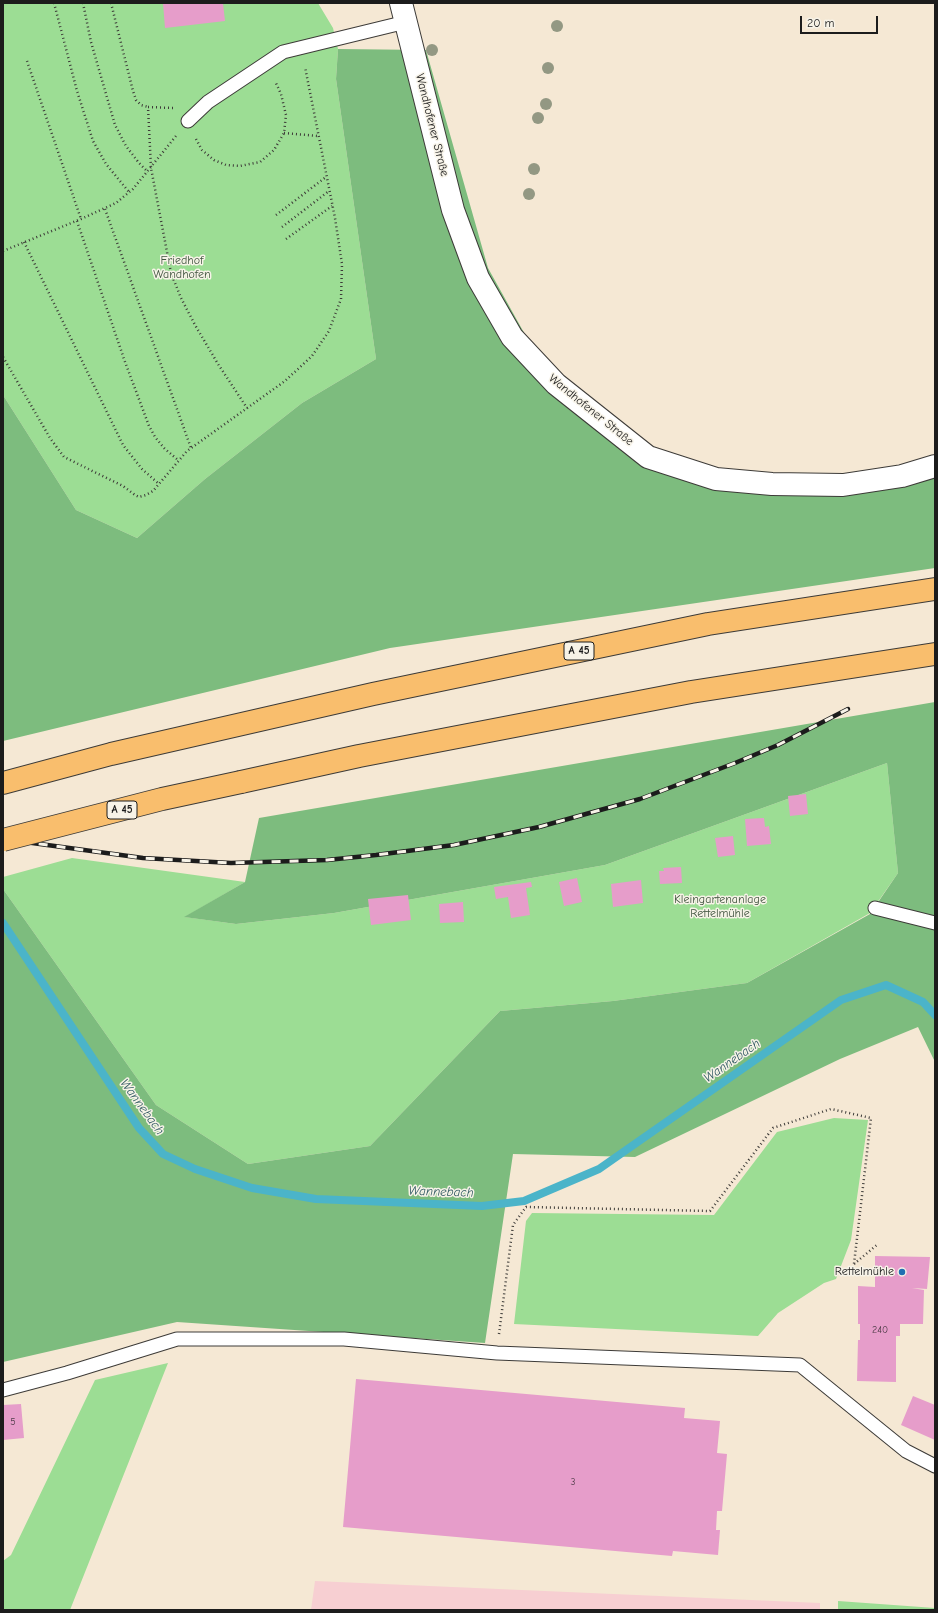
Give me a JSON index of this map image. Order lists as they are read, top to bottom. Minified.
{"streets":{"highway":["A 45"],"street":["Wandhofener Straße"]},"water":["Wannebach"],"parks":["Friedhof Wandhofen","Kleingartenanlage Rettelmühle"],"places":["Rettelmühle"],"house_numbers":["240","5","3"],"scale_bar":"20 m"}
